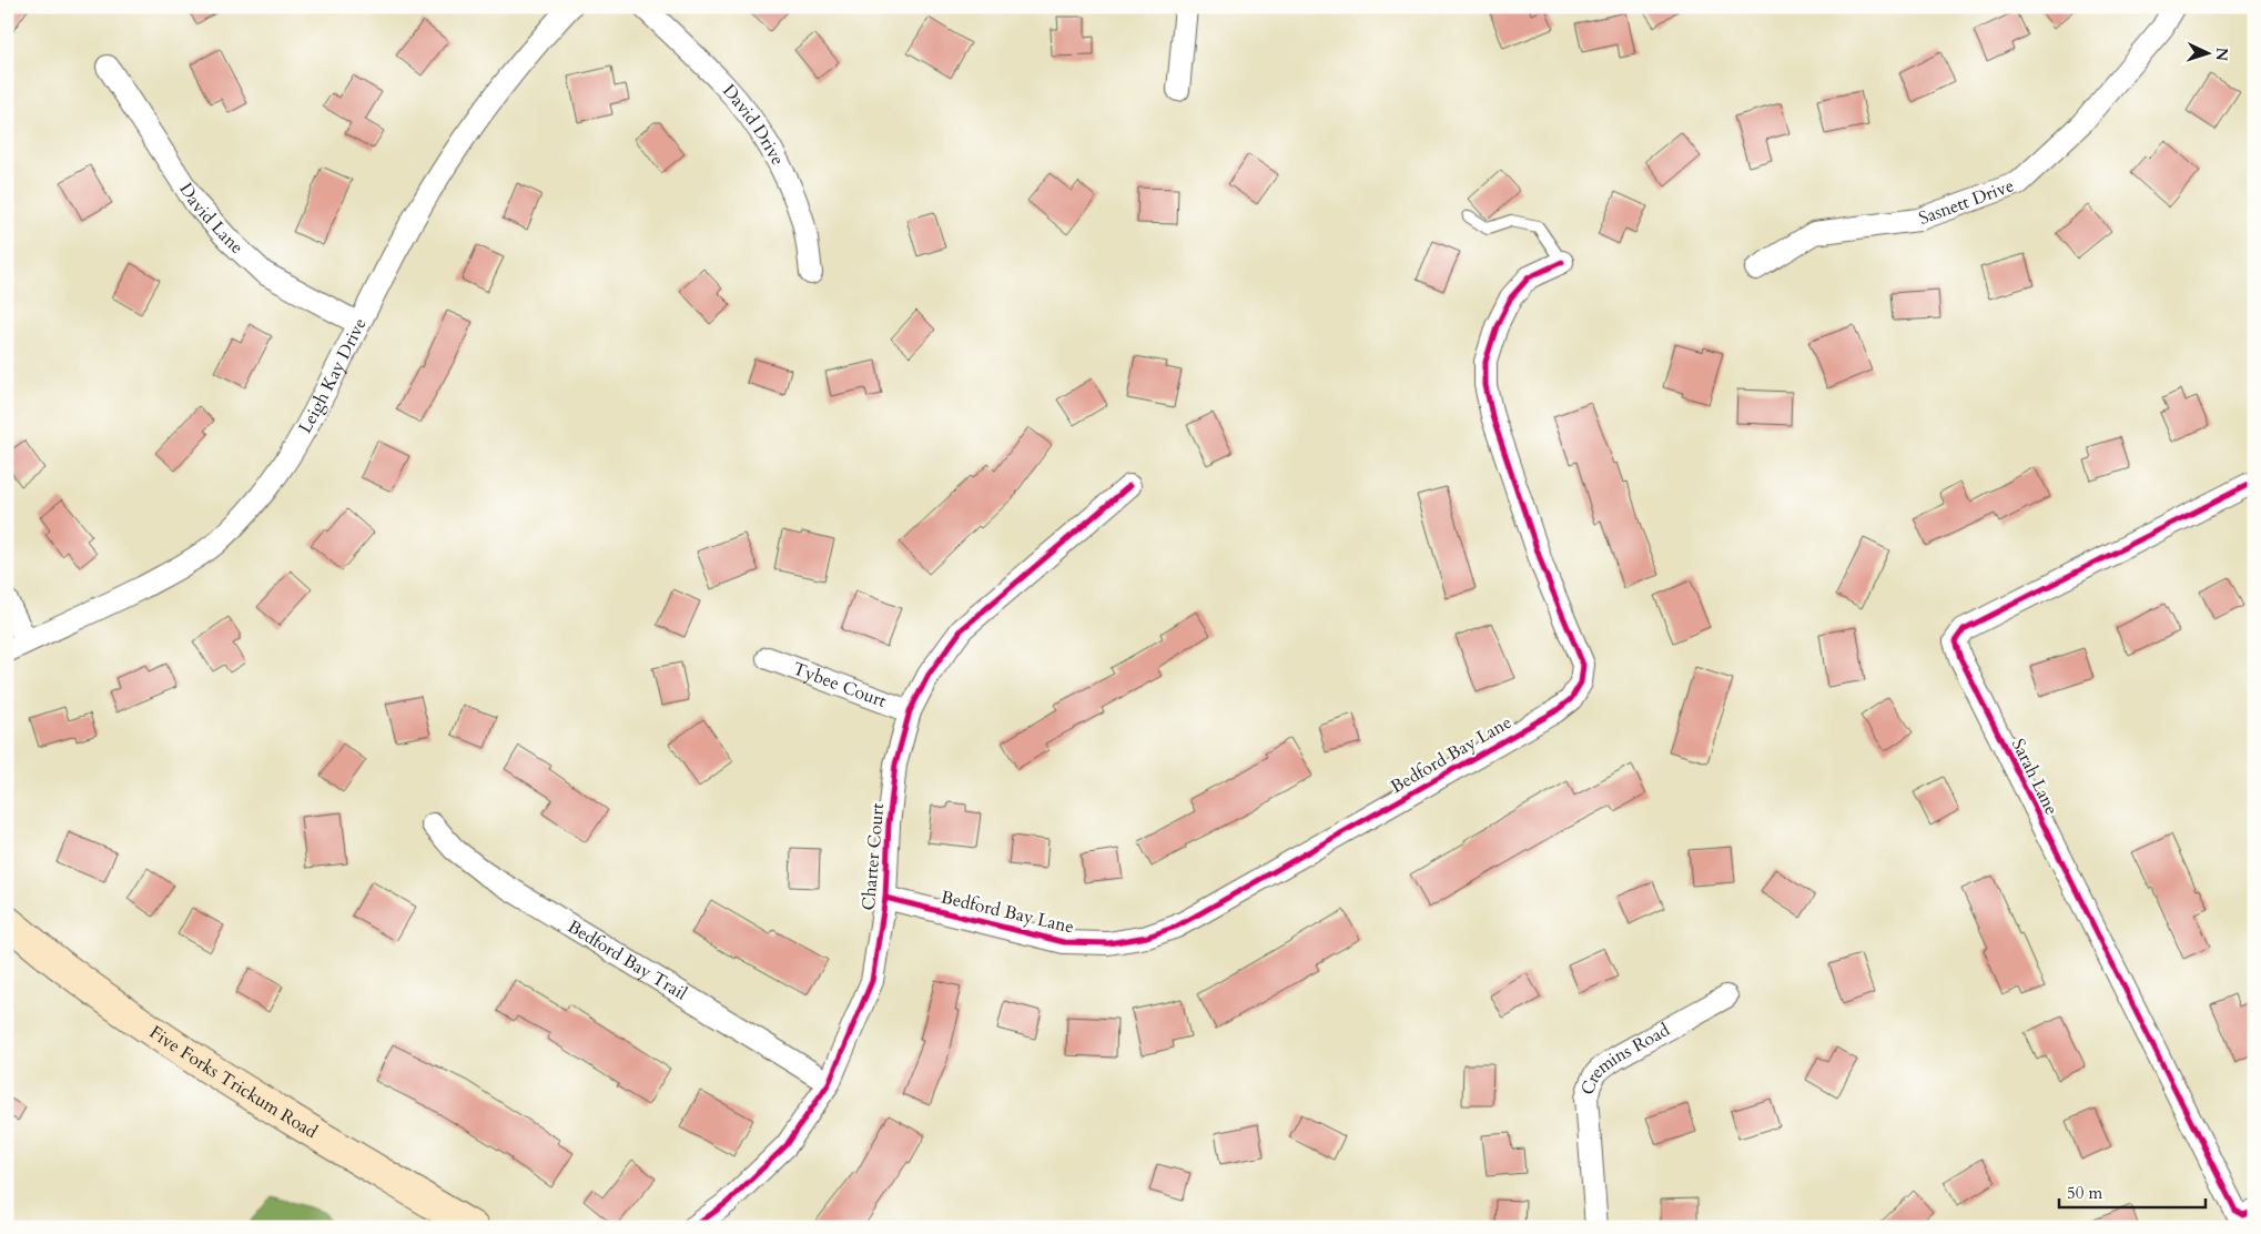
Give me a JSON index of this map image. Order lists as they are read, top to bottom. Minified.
{"streets":{"main road":["Five Forks Trickum Road"],"street":["David Drive","Sasnett Drive","David Lane","Leigh Kay Drive","Tybee Court","Bedford Bay Lane","Sarah Lane","Charter Court","Bedford Bay Trail","Cremins Road"]},"crossings":[["David Lane","Leigh Kay Drive"],["Tybee Court","Charter Court"],["Bedford Bay Lane","Charter Court"],["Charter Court","Bedford Bay Trail"]],"scale_bar":"50 m","north":"right"}
